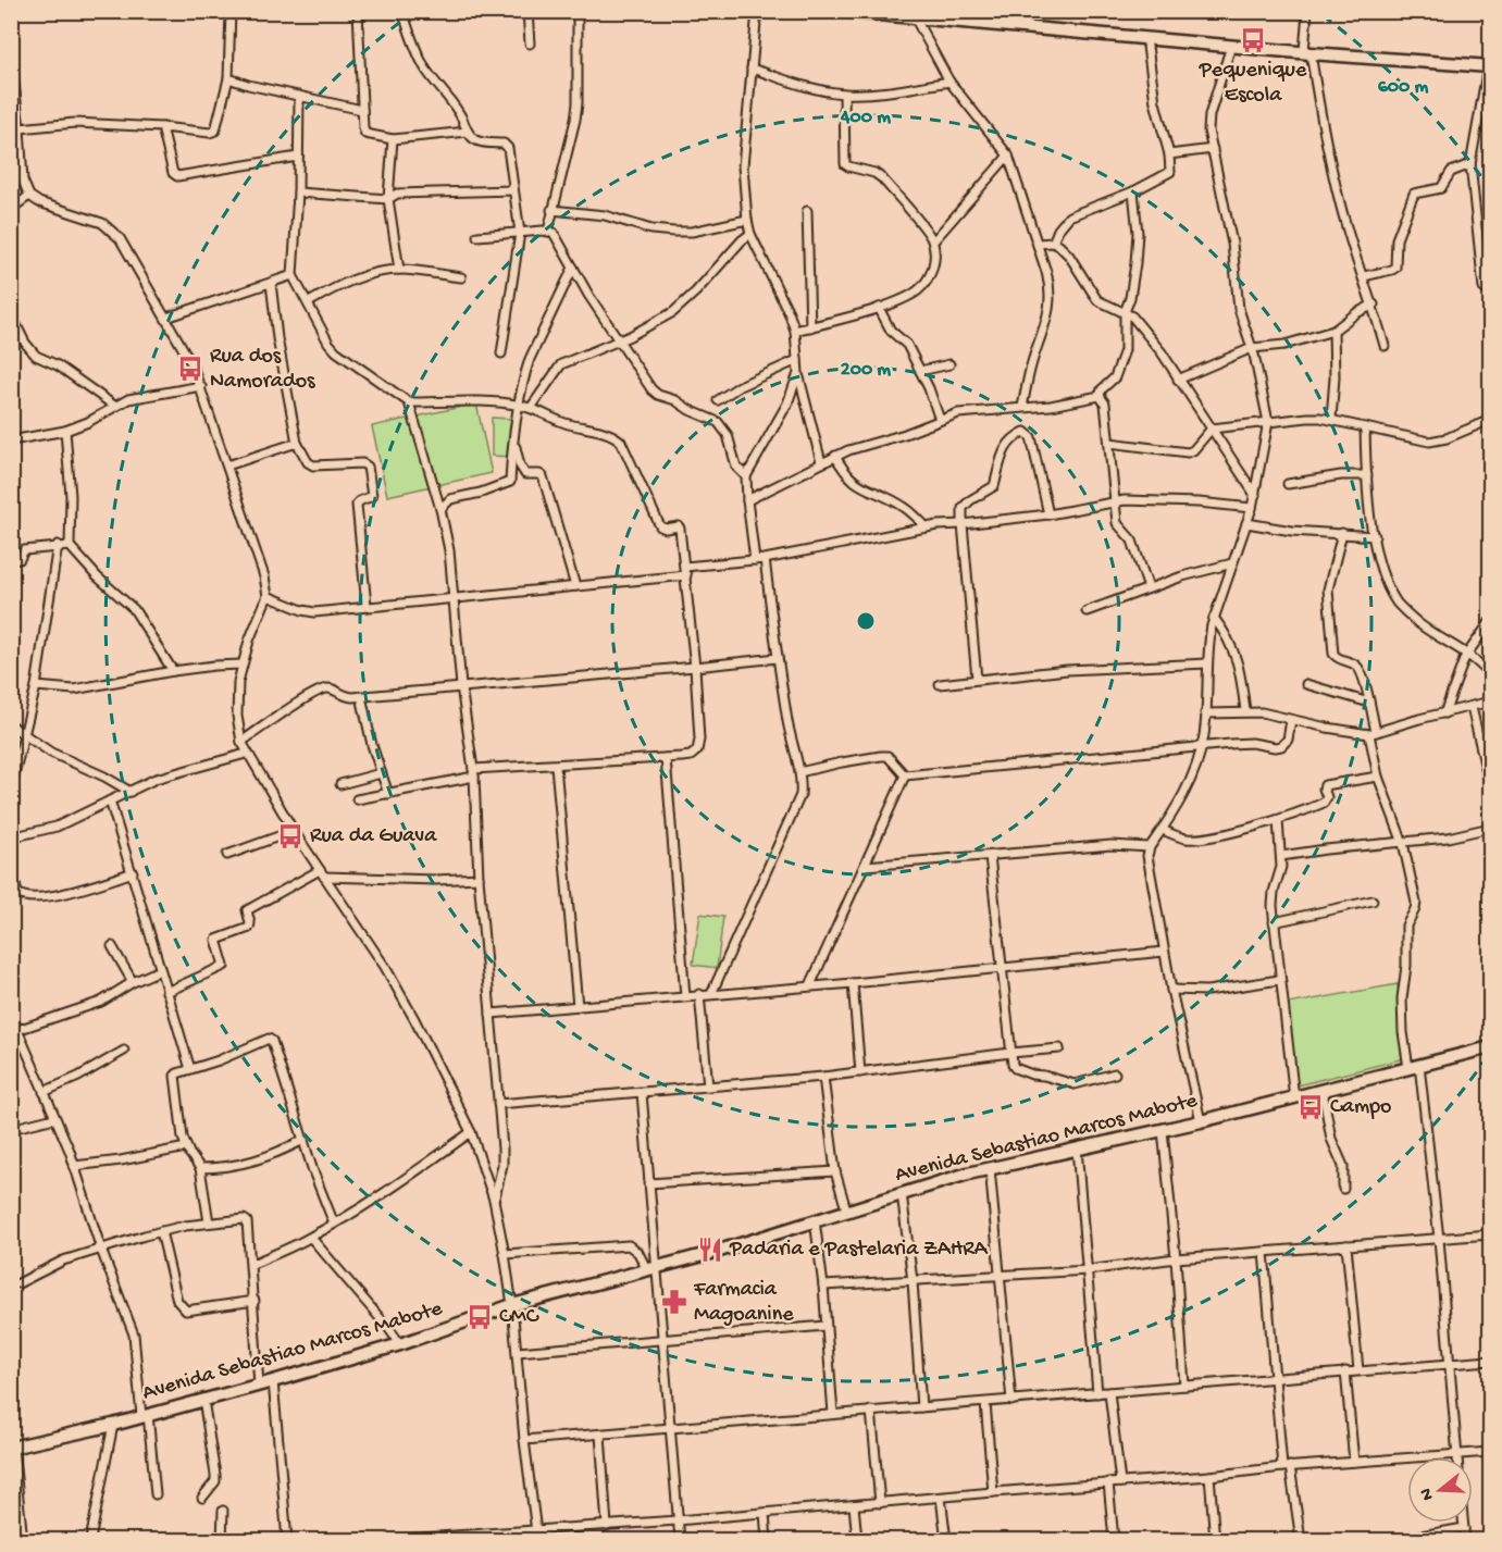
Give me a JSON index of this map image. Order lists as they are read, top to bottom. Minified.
{"streets":{"main road":["Avenida Sebastiao Marcos Mabote"]},"places":{"bus stop":["Pequenique Escola","Rua dos Namorados","Rua da Guava","Campo","CMC"],"restaurant":["Padaria e Pastelaria ZAHRA"],"pharmacy":["Farmacia Magoanine"]},"north":"left","rings":["600 m","400 m","200 m"]}
